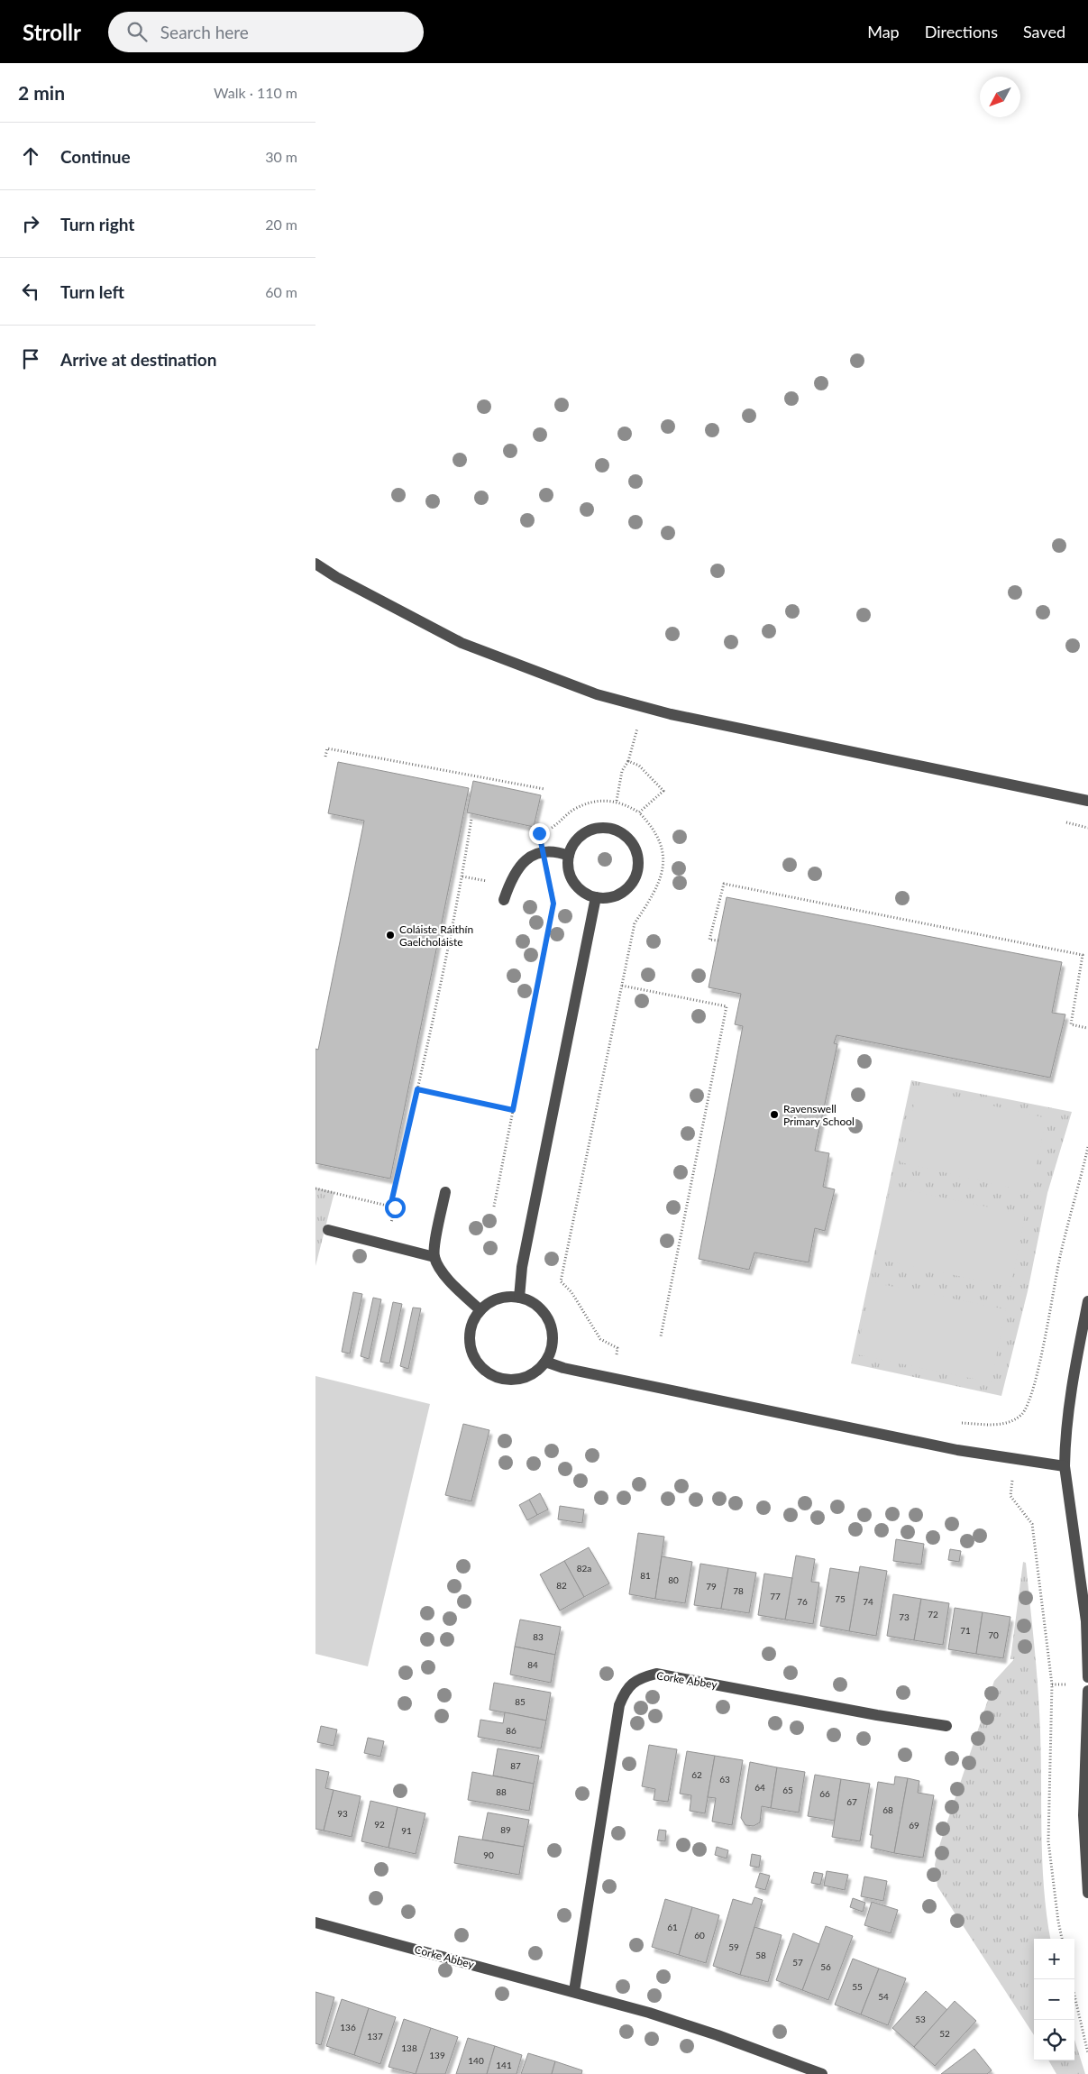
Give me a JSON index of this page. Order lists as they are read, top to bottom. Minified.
{"streets":{"street":["Corke Abbey"]},"places":["Coláiste Ráithín Gaelcholáiste","Ravenswell Primary School"],"house_numbers":["82a","81","80","82","79","78","77","75","76","74","72","73","71","70","83","84","85","86","87","62","63","64","65","88","66","67","68","93","92","69","89","91","90","61","60","59","58","57","56","55","54","53","136","52","137","138","139","140","141"],"north":"bottom left","page":{"header":"Strollr","search":"Search here","nav":["Map","Directions","Saved"],"heading":["2 min","Walk · 110 m"],"list":[["Continue","30 m"],["Turn right","20 m"],["Turn left","60 m"],"Arrive at destination"],"map_buttons":["+","−"]}}
